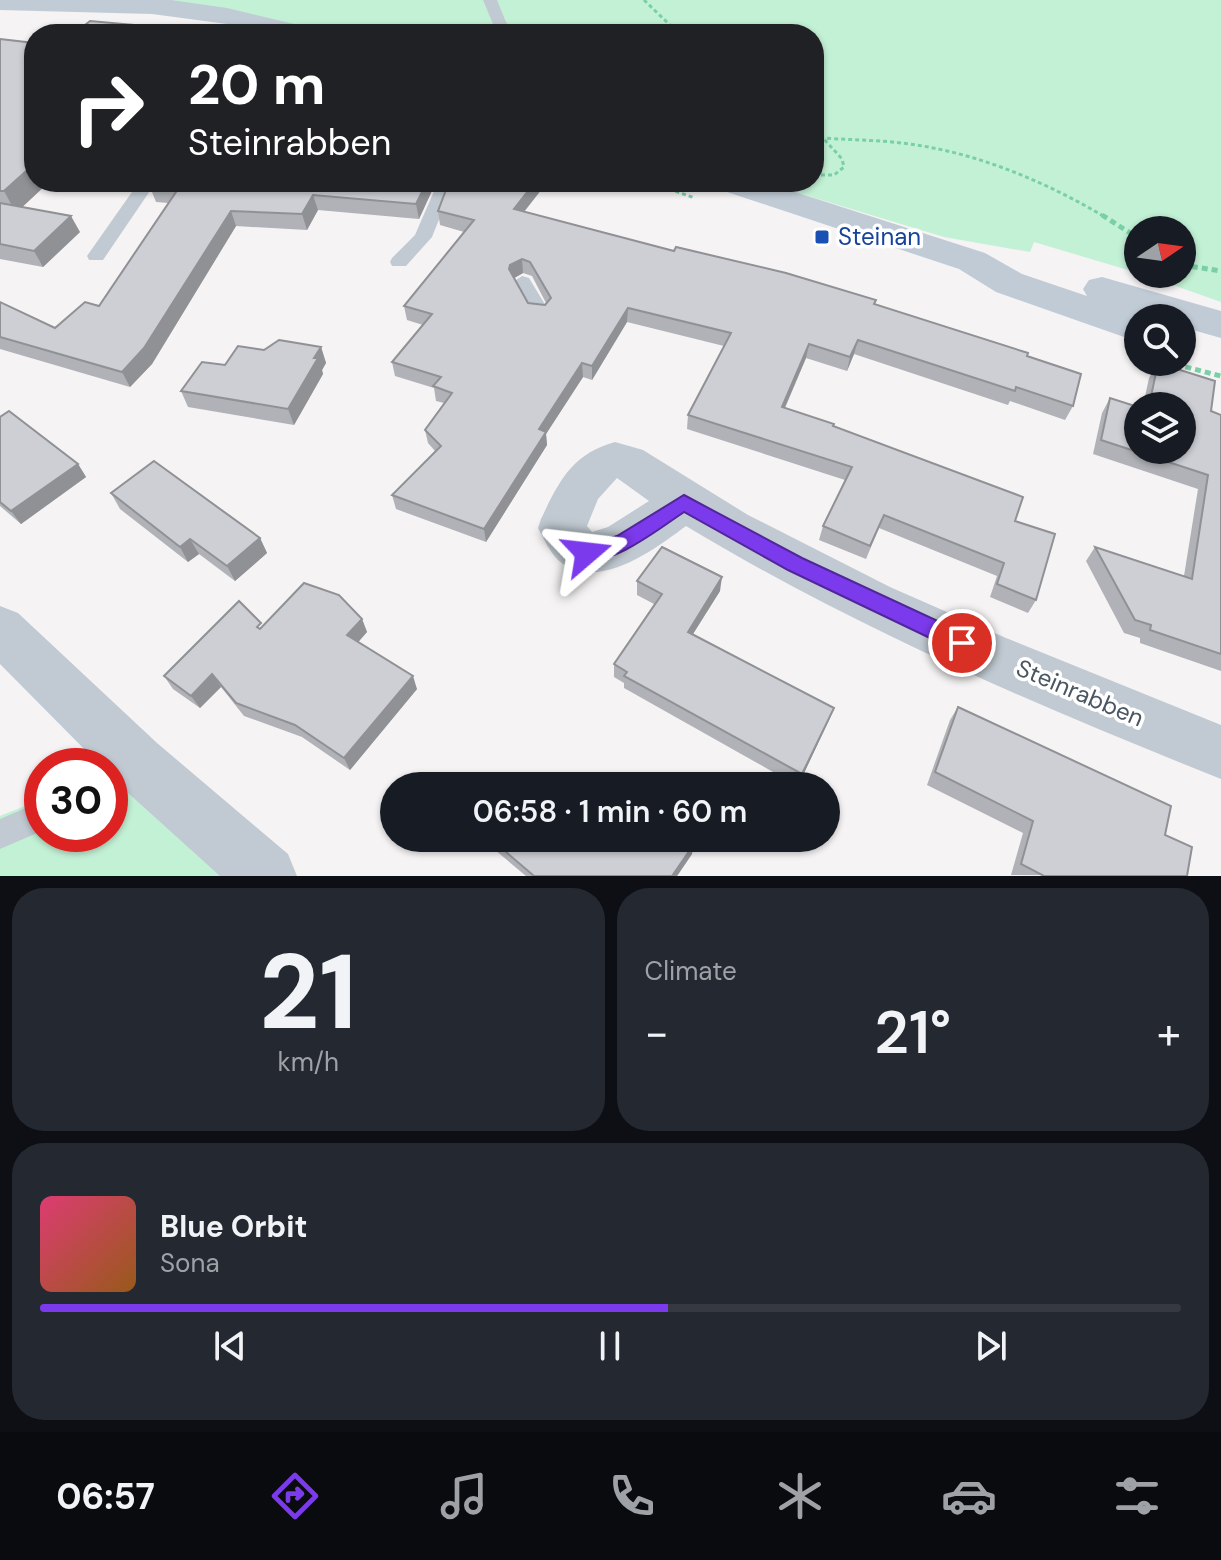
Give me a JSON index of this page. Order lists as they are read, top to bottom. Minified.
{"streets":{"street":["Steinrabben"]},"places":{"transit":["Steinan"]},"north":"right","page":{"turn":["20 m","Steinrabben"],"limit":"30","trip":"06:58 · 1 min · 60 m","tile":[["21","km/h"],"Climate"],"heat":["−","21°","+"],"song":["Blue Orbit","Sona"],"tabs":"06:57"}}
